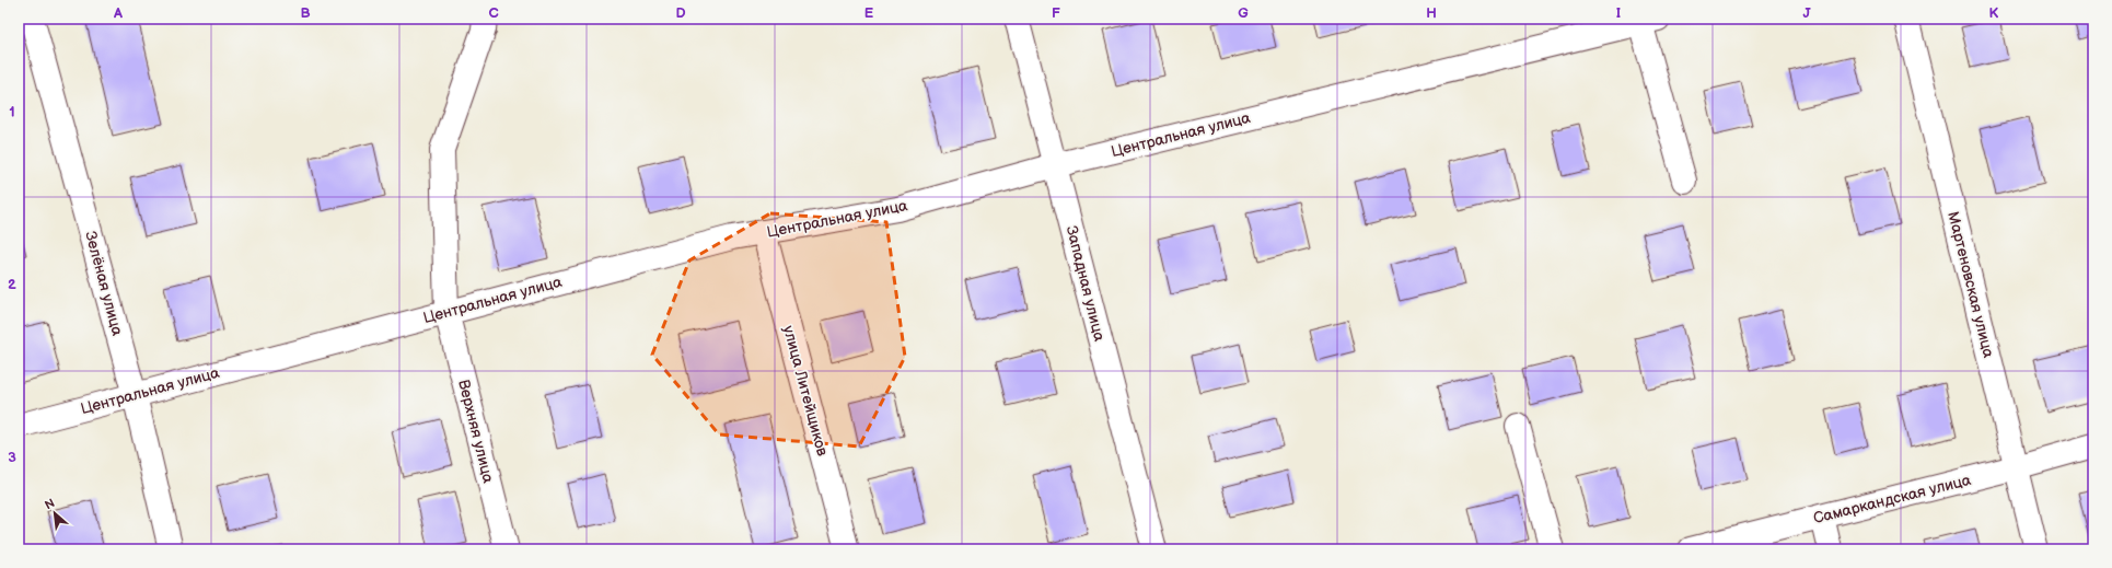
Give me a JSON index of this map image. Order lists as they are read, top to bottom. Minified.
{"streets":{"street":["Центральная улица","Зелёная улица","Западная улица","Мартеновская улица","улица Литейщиков","Верхняя улица","Самаркандская улица"]},"crossings":[["Центральная улица","Зелёная улица"],["Центральная улица","Западная улица"],["Центральная улица","улица Литейщиков"],["Центральная улица","Верхняя улица"],["Мартеновская улица","Самаркандская улица"]],"north":"top left","grid":{"columns":["A","B","C","D","E","F","G","H","I","J","K"],"rows":["1","2","3"]}}
